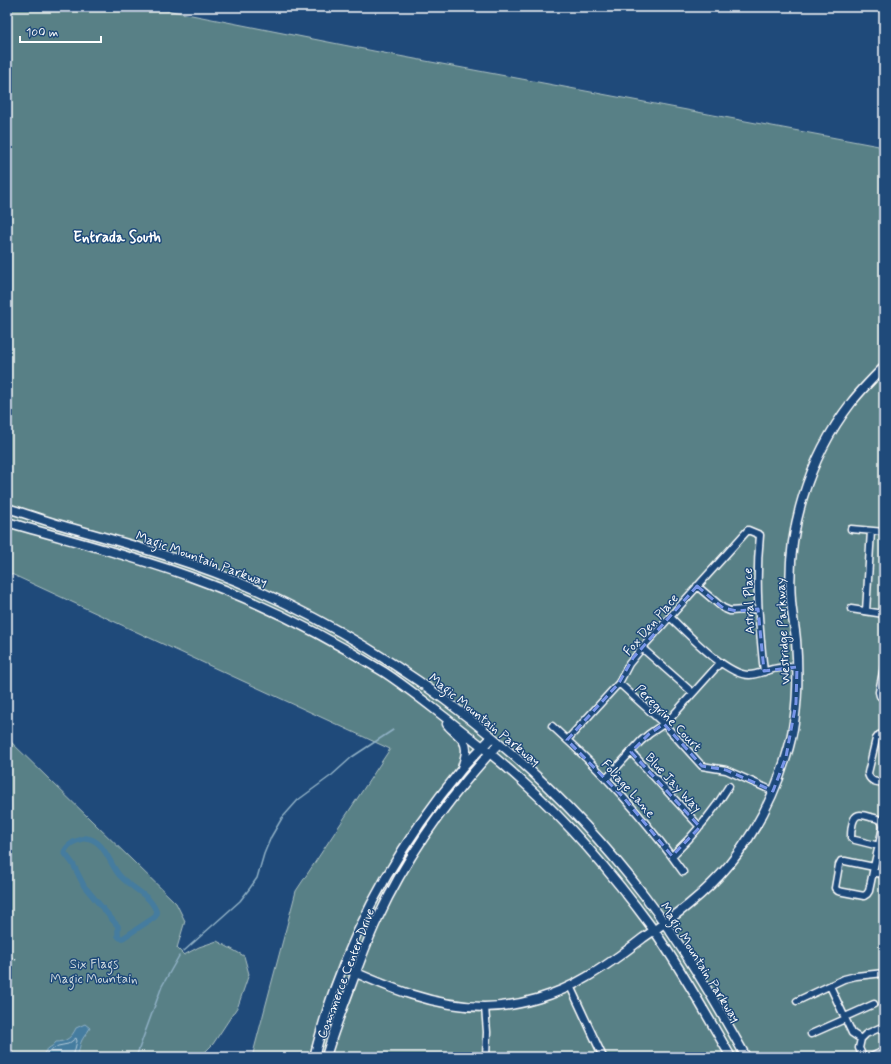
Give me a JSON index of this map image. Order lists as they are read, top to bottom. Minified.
{"streets":{"main road":["Magic Mountain Parkway","Westridge Parkway","Commerce Center Drive"],"street":["Astral Place","Fox Den Place","Peregrine Court","Blue Jay Way","Foliage Lane"]},"crossings":[["Magic Mountain Parkway","Westridge Parkway"],["Magic Mountain Parkway","Commerce Center Drive"],["Astral Place","Fox Den Place"],["Fox Den Place","Peregrine Court"],["Fox Den Place","Foliage Lane"],["Westridge Parkway","Peregrine Court"],["Westridge Parkway","Commerce Center Drive"]],"districts":["Entrada South"],"parks":["Six Flags Magic Mountain"],"scale_bar":"100 m"}
